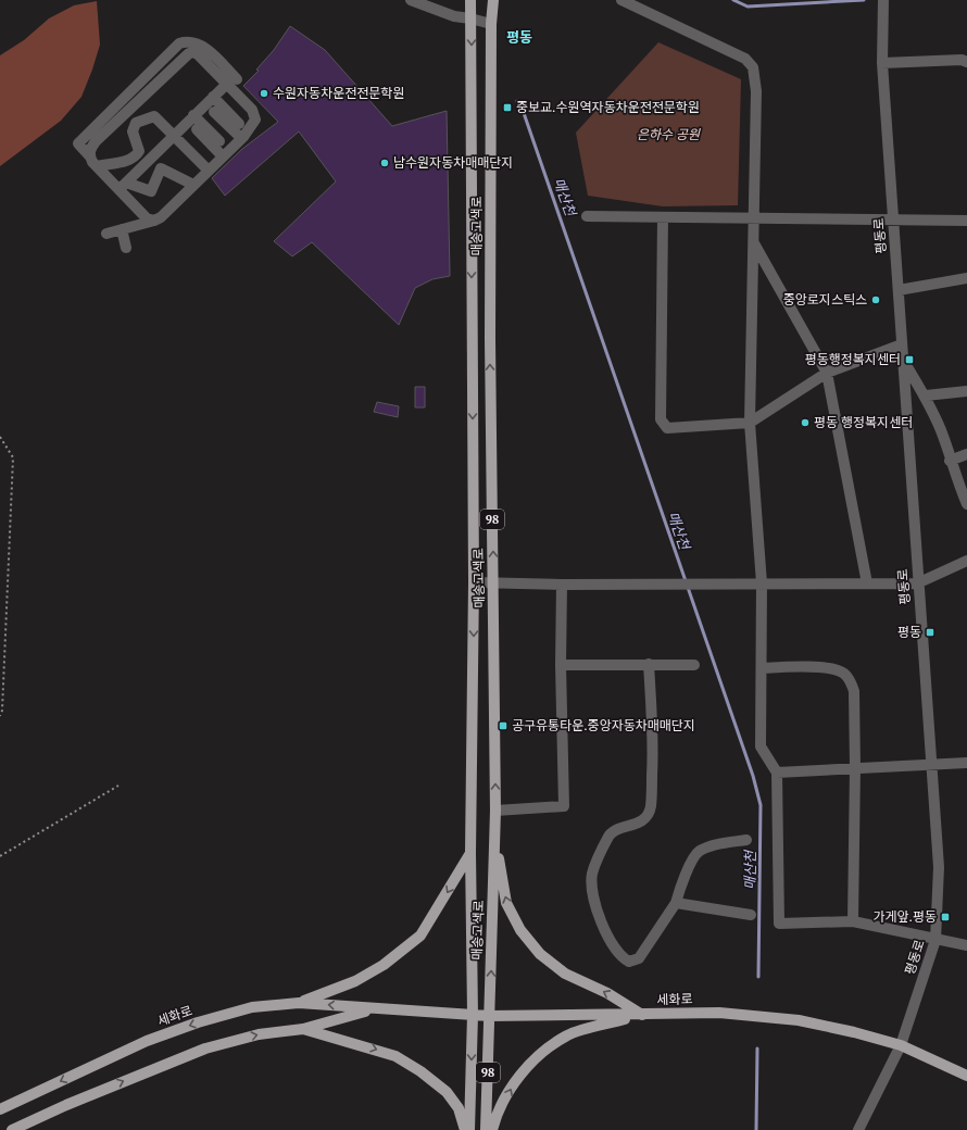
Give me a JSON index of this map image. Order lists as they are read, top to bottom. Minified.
{"streets":{"main road":["매송고색로","98","세화로"],"street":["평동로"]},"crossings":[["매송고색로","세화로"],["평동로","세화로"]],"districts":["평동"],"water":["매산천"],"parks":["은하수 공원"],"places":{"other":["수원자동차운전전문학원","남수원자동차매매단지","중앙로지스틱스","평동 행정복지센터"],"transit":["중보교.수원역자동차운전전문학원","평동행정복지센터","평동","공구유통타운.중앙자동차매매단지","가게앞.평동"]}}
